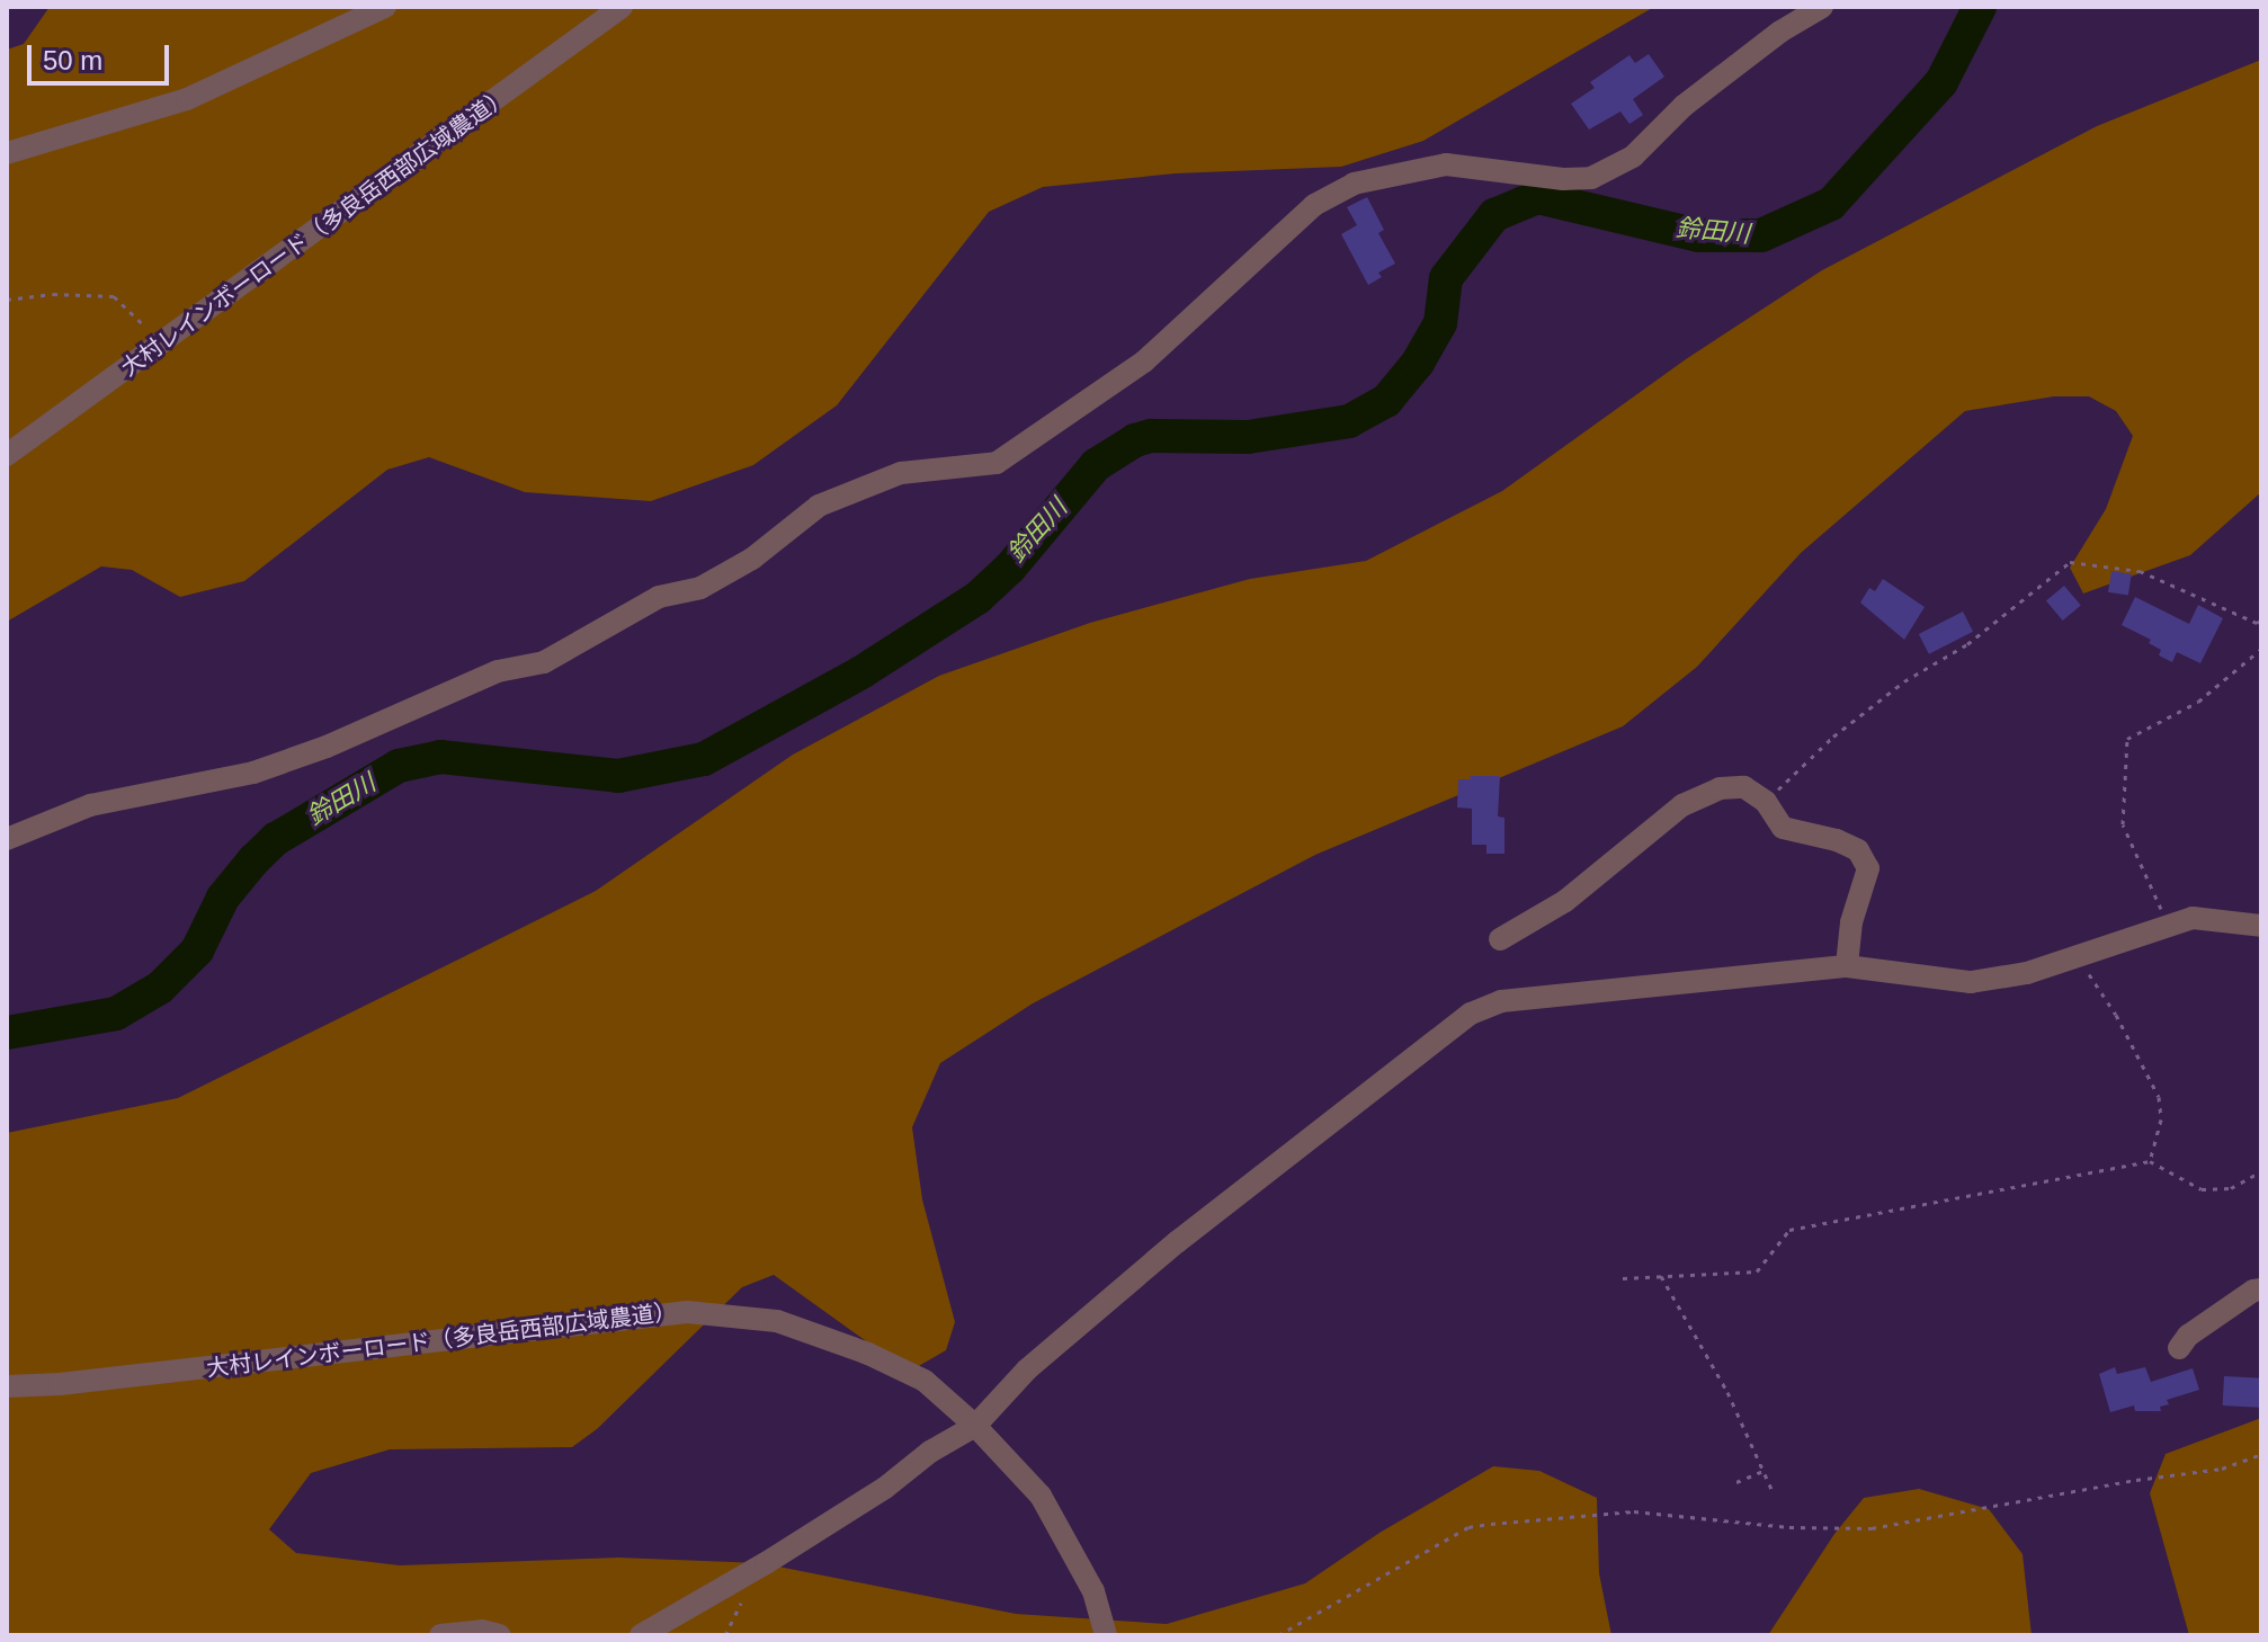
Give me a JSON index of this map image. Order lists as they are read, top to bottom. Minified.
{"streets":{"street":["大村レインボーロード（多良岳西部広域農道）"]},"water":["鈴田川"],"scale_bar":"50 m"}
